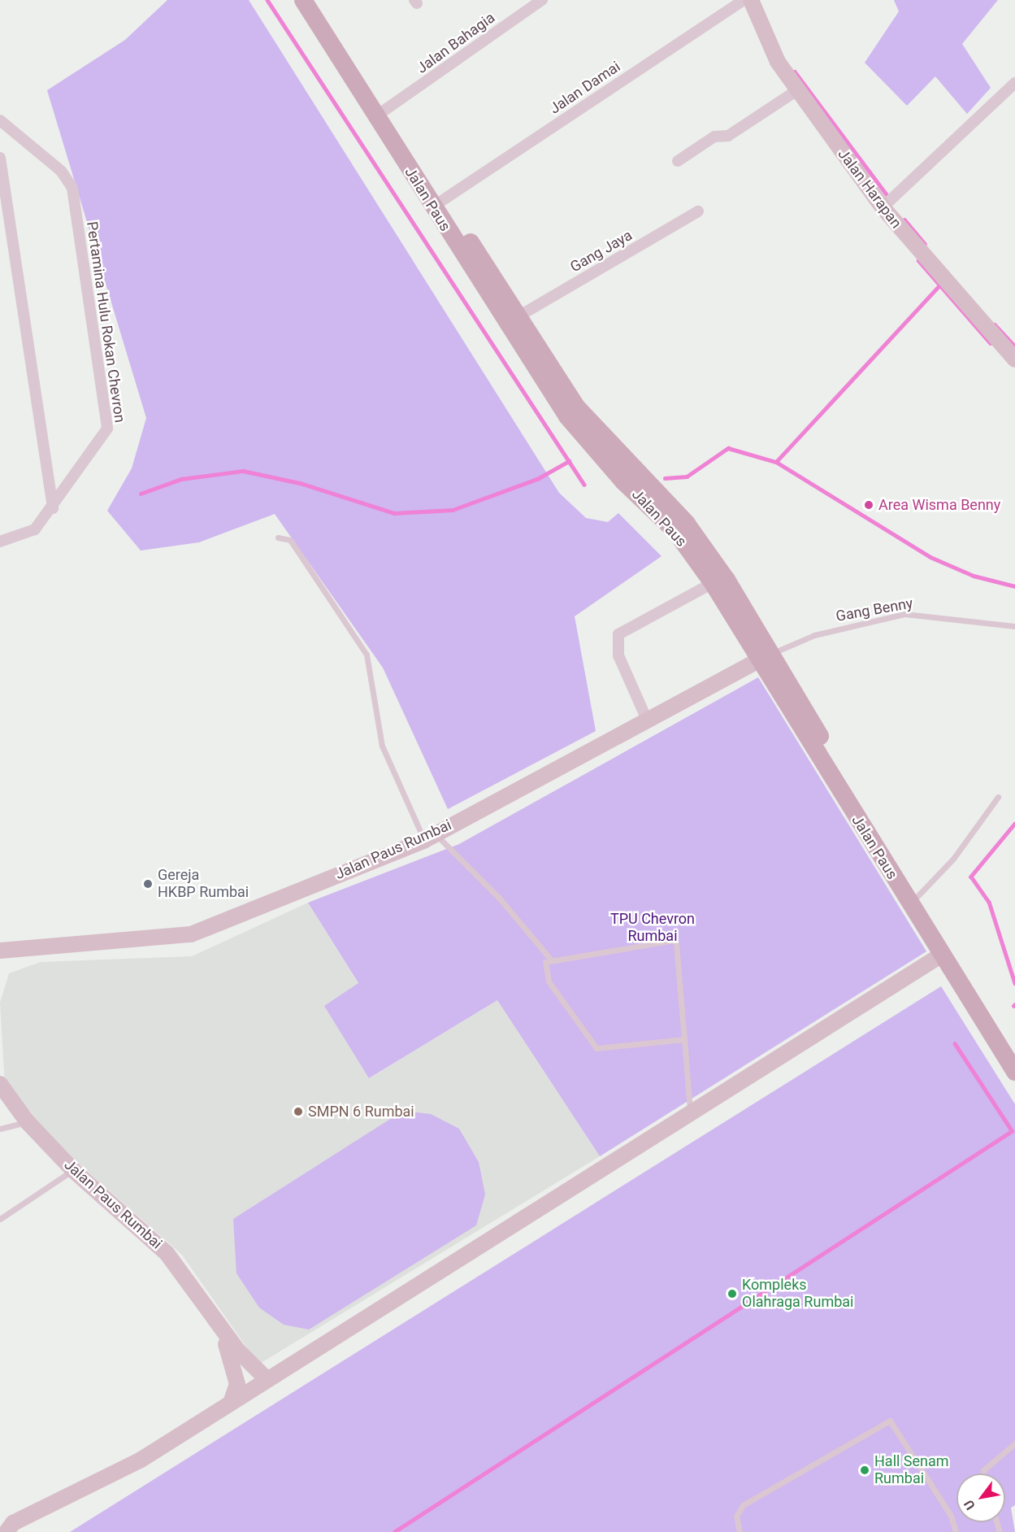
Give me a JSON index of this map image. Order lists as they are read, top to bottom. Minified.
{"streets":{"main road":["Jalan Paus"],"street":["Jalan Bahagia","Jalan Damai","Jalan Harapan","Gang Jaya","Pertamina Hulu Rokan Chevron","Jalan Paus Rumbai"],"lane":["Gang Benny"]},"crossings":[["Jalan Bahagia","Jalan Paus"],["Jalan Damai","Jalan Harapan"],["Jalan Damai","Jalan Paus"],["Jalan Paus","Gang Jaya"],["Jalan Paus","Gang Benny"],["Jalan Paus","Jalan Paus Rumbai"],["Gang Benny","Jalan Paus Rumbai"]],"parks":["TPU Chevron Rumbai"],"places":["Area Wisma Benny","Gereja HKBP Rumbai","SMPN 6 Rumbai","Kompleks Olahraga Rumbai","Hall Senam Rumbai"],"north":"bottom left"}
